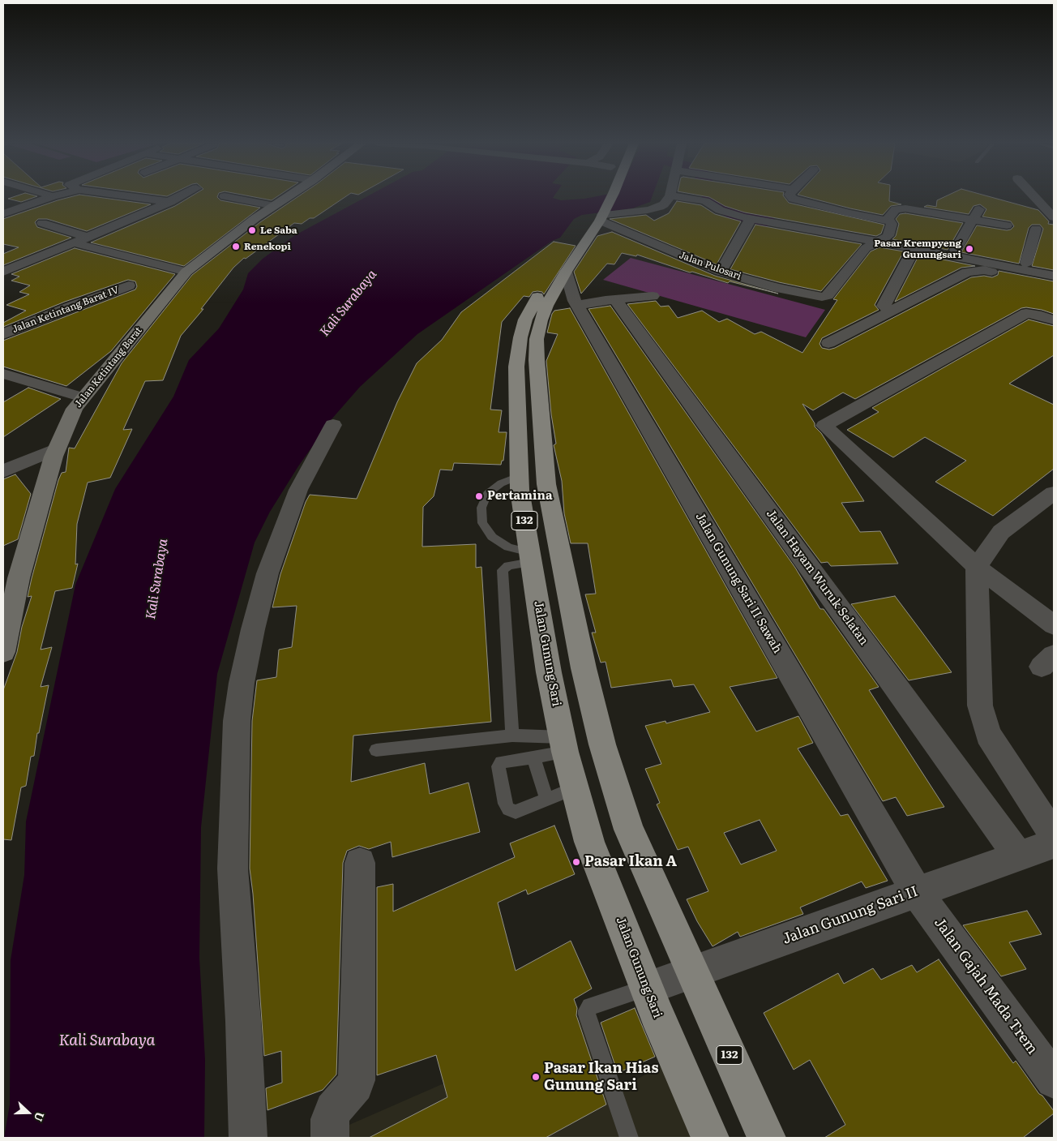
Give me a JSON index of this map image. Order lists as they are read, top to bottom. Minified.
{"streets":{"main road":["Jalan Ketintang Barat","132","Jalan Gunung Sari"],"street":["Jalan Pulosari","Jalan Ketintang Barat IV","Jalan Hayam Wuruk Selatan","Jalan Gunung Sari II Sawah","Jalan Gunung Sari II","Jalan Gajah Mada Trem"]},"crossings":[["Jalan Pulosari","Jalan Gunung Sari"],["Jalan Hayam Wuruk Selatan","Jalan Gunung Sari II"],["Jalan Gunung Sari II Sawah","Jalan Gunung Sari"],["Jalan Gunung Sari II Sawah","Jalan Gunung Sari II"],["Jalan Gunung Sari II Sawah","Jalan Gajah Mada Trem"],["Jalan Gunung Sari","Jalan Gunung Sari II"],["Jalan Gunung Sari II","Jalan Gajah Mada Trem"]],"water":["Kali Surabaya"],"places":["Le Saba","Renekopi","Pasar Krempyeng Gunungsari","Pertamina","Pasar Ikan A","Pasar Ikan Hias Gunung Sari"],"north":"right"}
